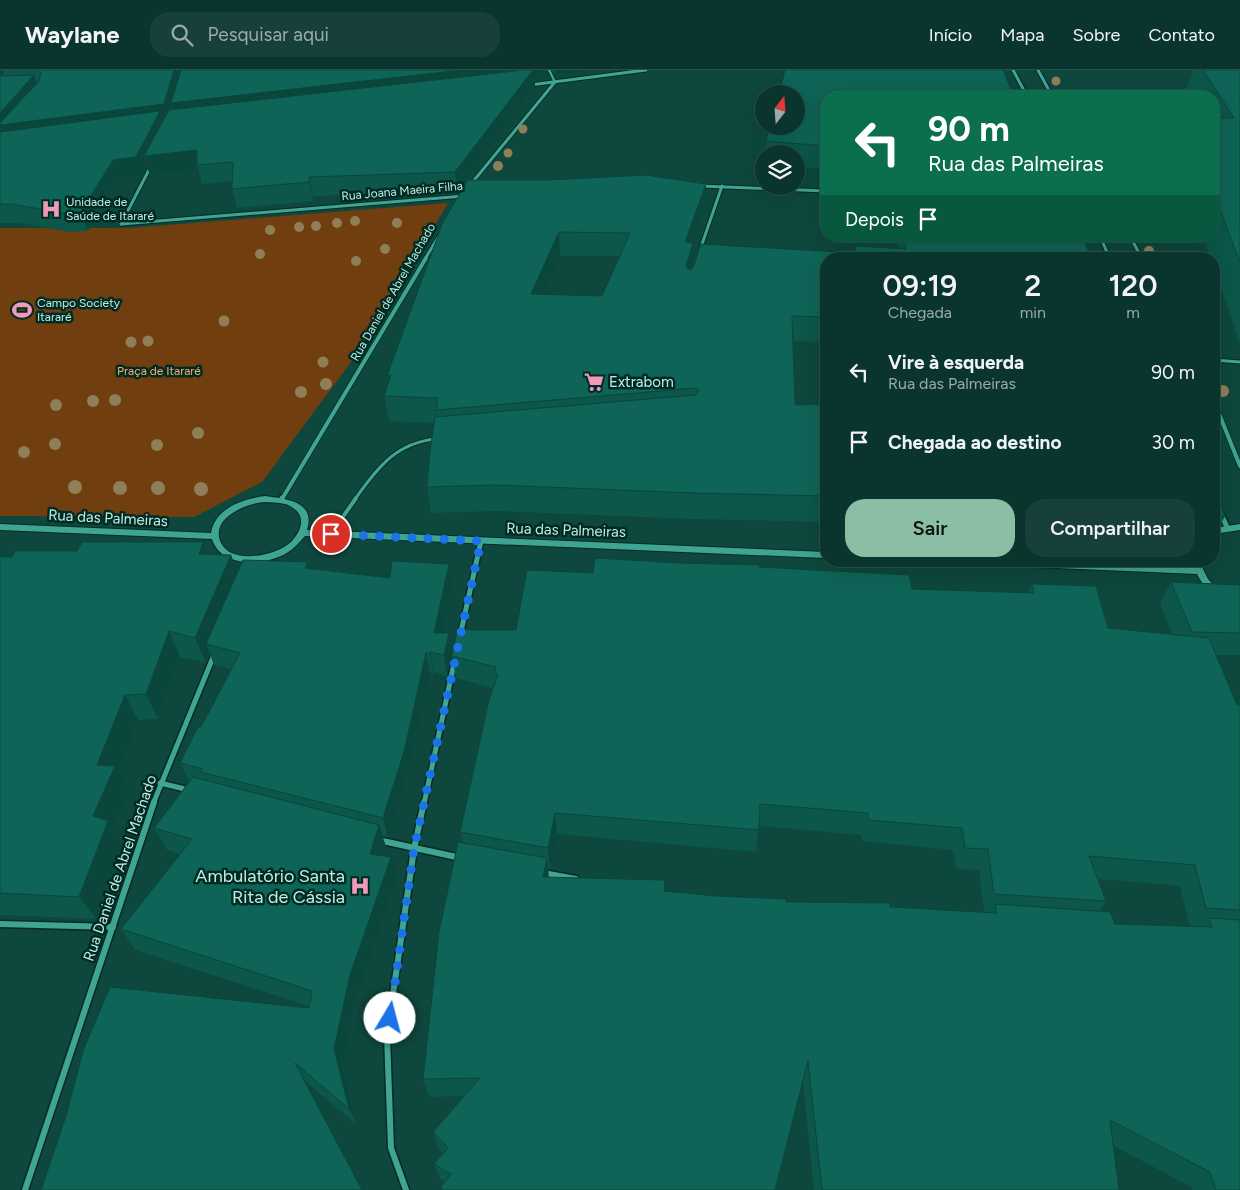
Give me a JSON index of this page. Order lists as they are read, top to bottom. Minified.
{"streets":{"street":["Rua Joana Maeira Filha","Rua Daniel de Abrel Machado","Rua das Palmeiras"]},"crossings":[["Rua Daniel de Abrel Machado","Rua das Palmeiras"]],"parks":["Praça de Itararé"],"places":{"hospital":["Unidade de Saúde de Itararé","Ambulatório Santa Rita de Cássia"],"sports":["Campo Society Itararé"],"supermarket":["Extrabom"]},"north":"top","page":{"header":"Waylane","search":"Pesquisar aqui","nav":["Início","Mapa","Sobre","Contato"],"turn":["90 m","Rua das Palmeiras"],"then":"Depois","eta":["09:19","Chegada","2","min","120","m"],"list":[{"name":"Vire à esquerda","note":"Rua das Palmeiras","value":"90 m"},{"name":"Chegada ao destino","value":"30 m"}],"buttons":["Sair","Compartilhar"]}}
